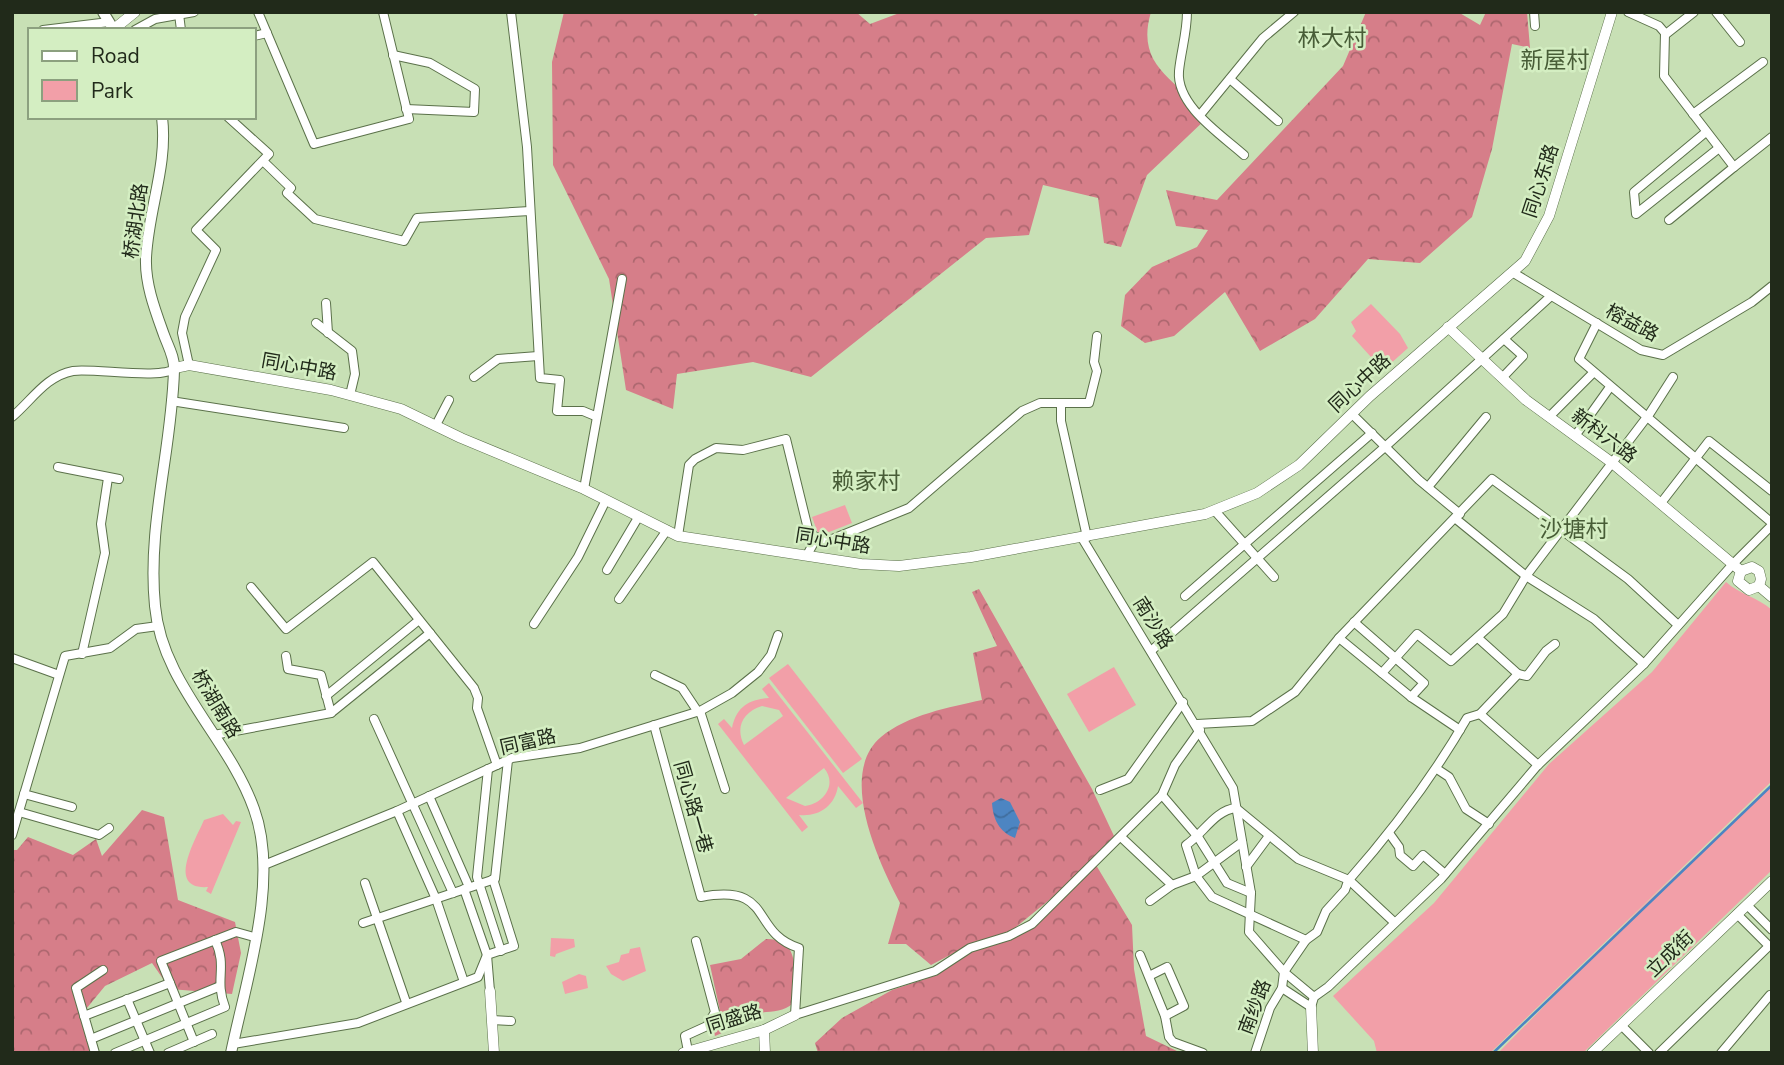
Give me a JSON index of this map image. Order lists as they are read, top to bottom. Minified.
{"streets":{"main road":["桥湖北路","桥湖南路"],"street":["同心东路","榕益路","同心中路","新科六路","南沙路","同富路","同心路一巷","立成街","南纱路","同盛路"]},"crossings":[["同心东路","榕益路"],["同心东路","同心中路"],["同心东路","新科六路"],["桥湖北路","同心中路"],["桥湖北路","桥湖南路"],["同心中路","新科六路"],["同心中路","南沙路"],["同心中路","桥湖南路"],["桥湖南路","同富路"],["同富路","同心路一巷"],["同心路一巷","同盛路"]],"districts":["林大村","新屋村","赖家村","沙塘村"],"legend":["Road","Park"]}
